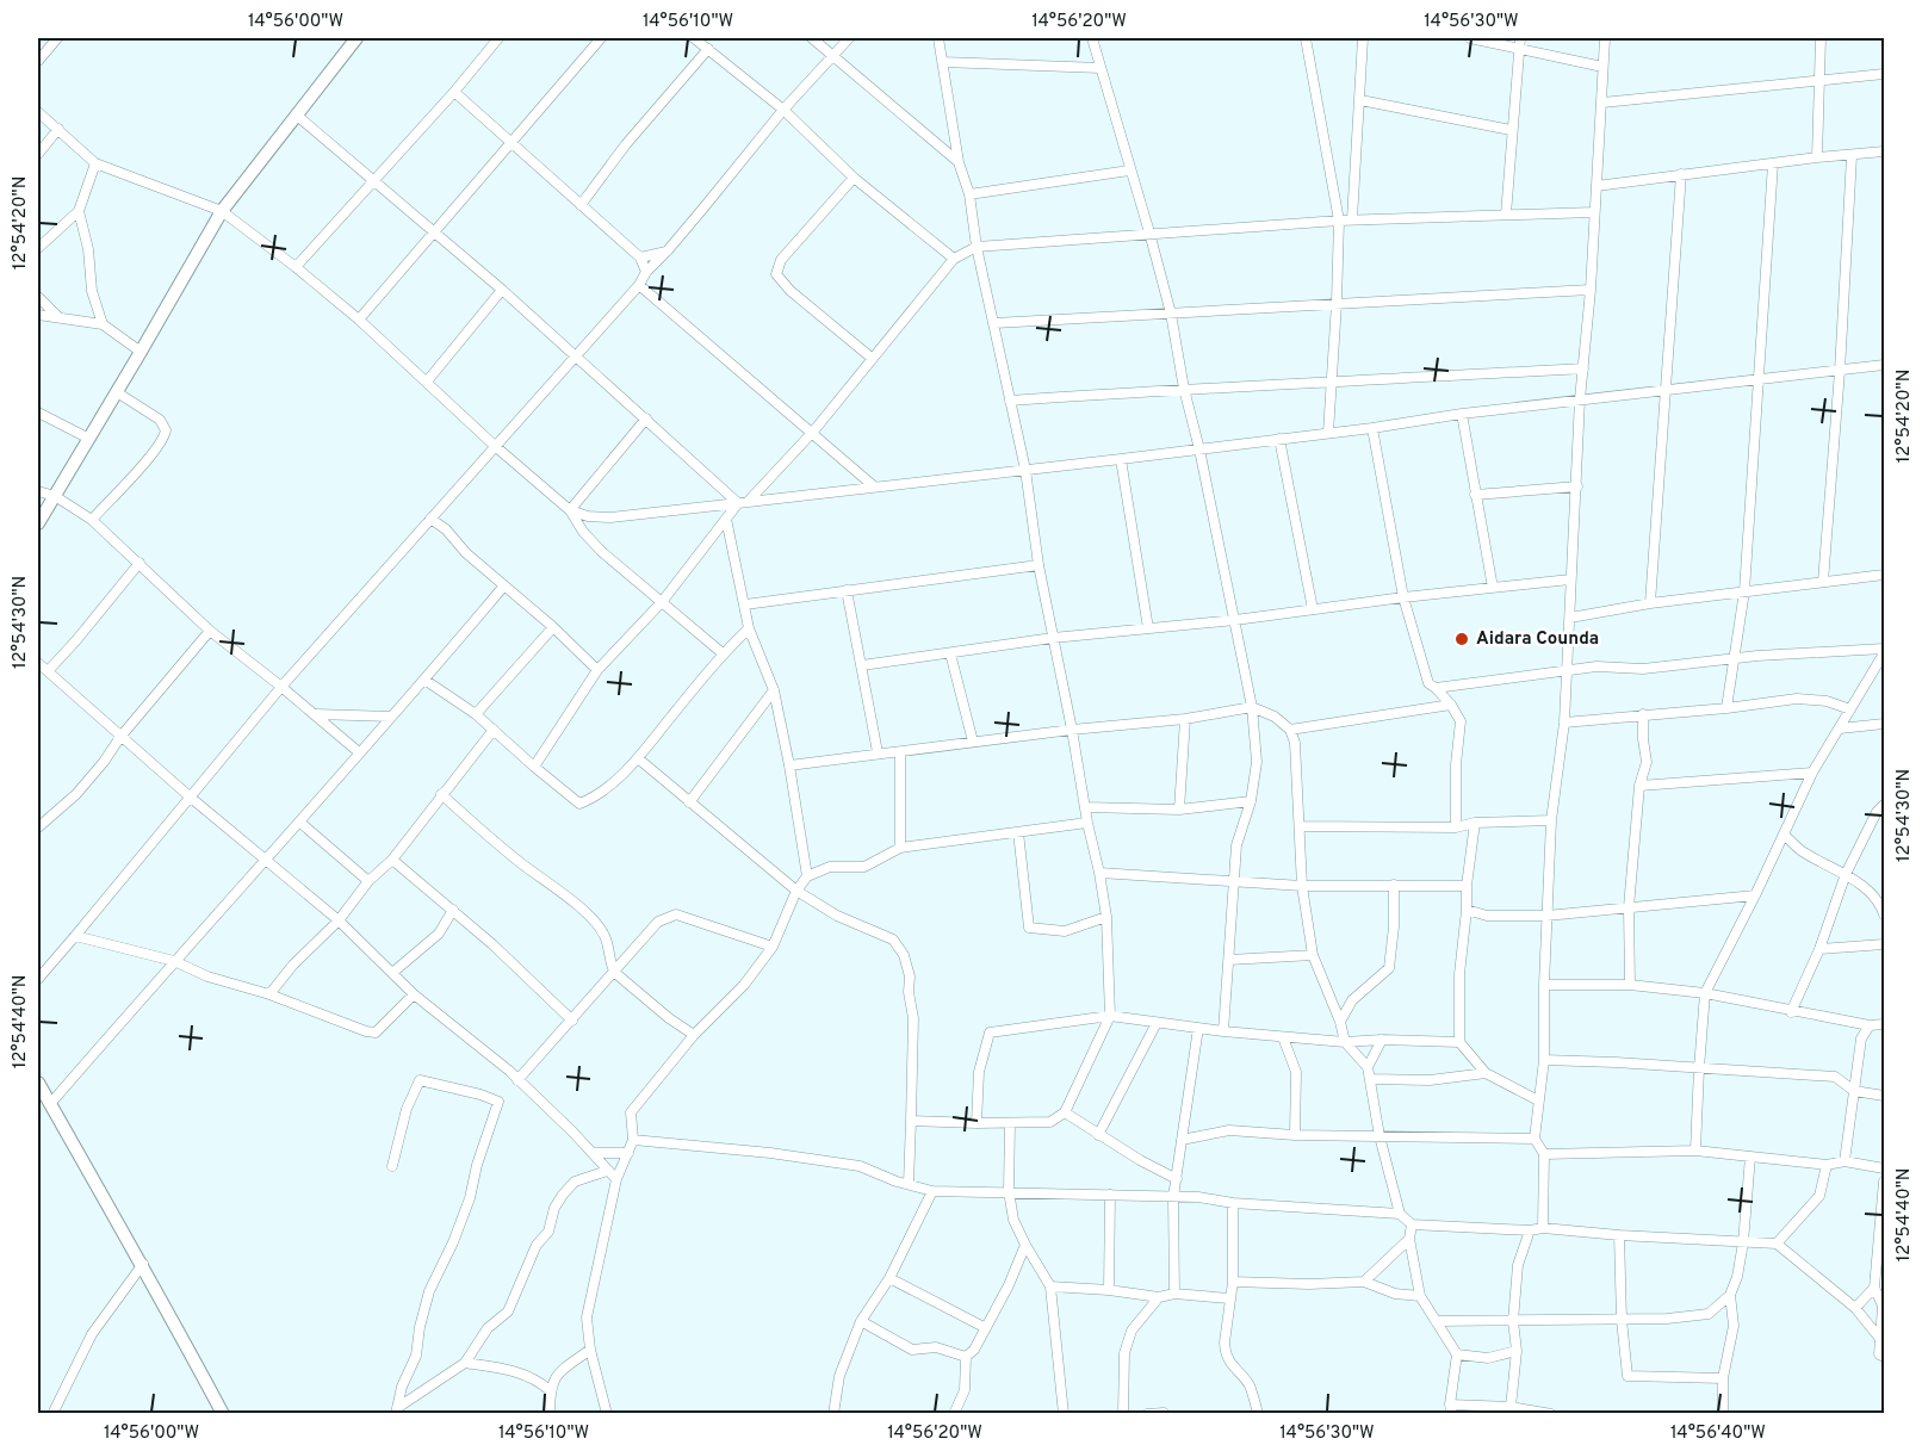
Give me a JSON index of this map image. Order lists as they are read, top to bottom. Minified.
{"places":["Aidara Counda"],"coordinates":["14°56'00\"W","14°56'10\"W","14°56'20\"W","14°56'30\"W","12°54'20\"N","12°54'30\"N","12°54'40\"N","14°56'40\"W"]}
